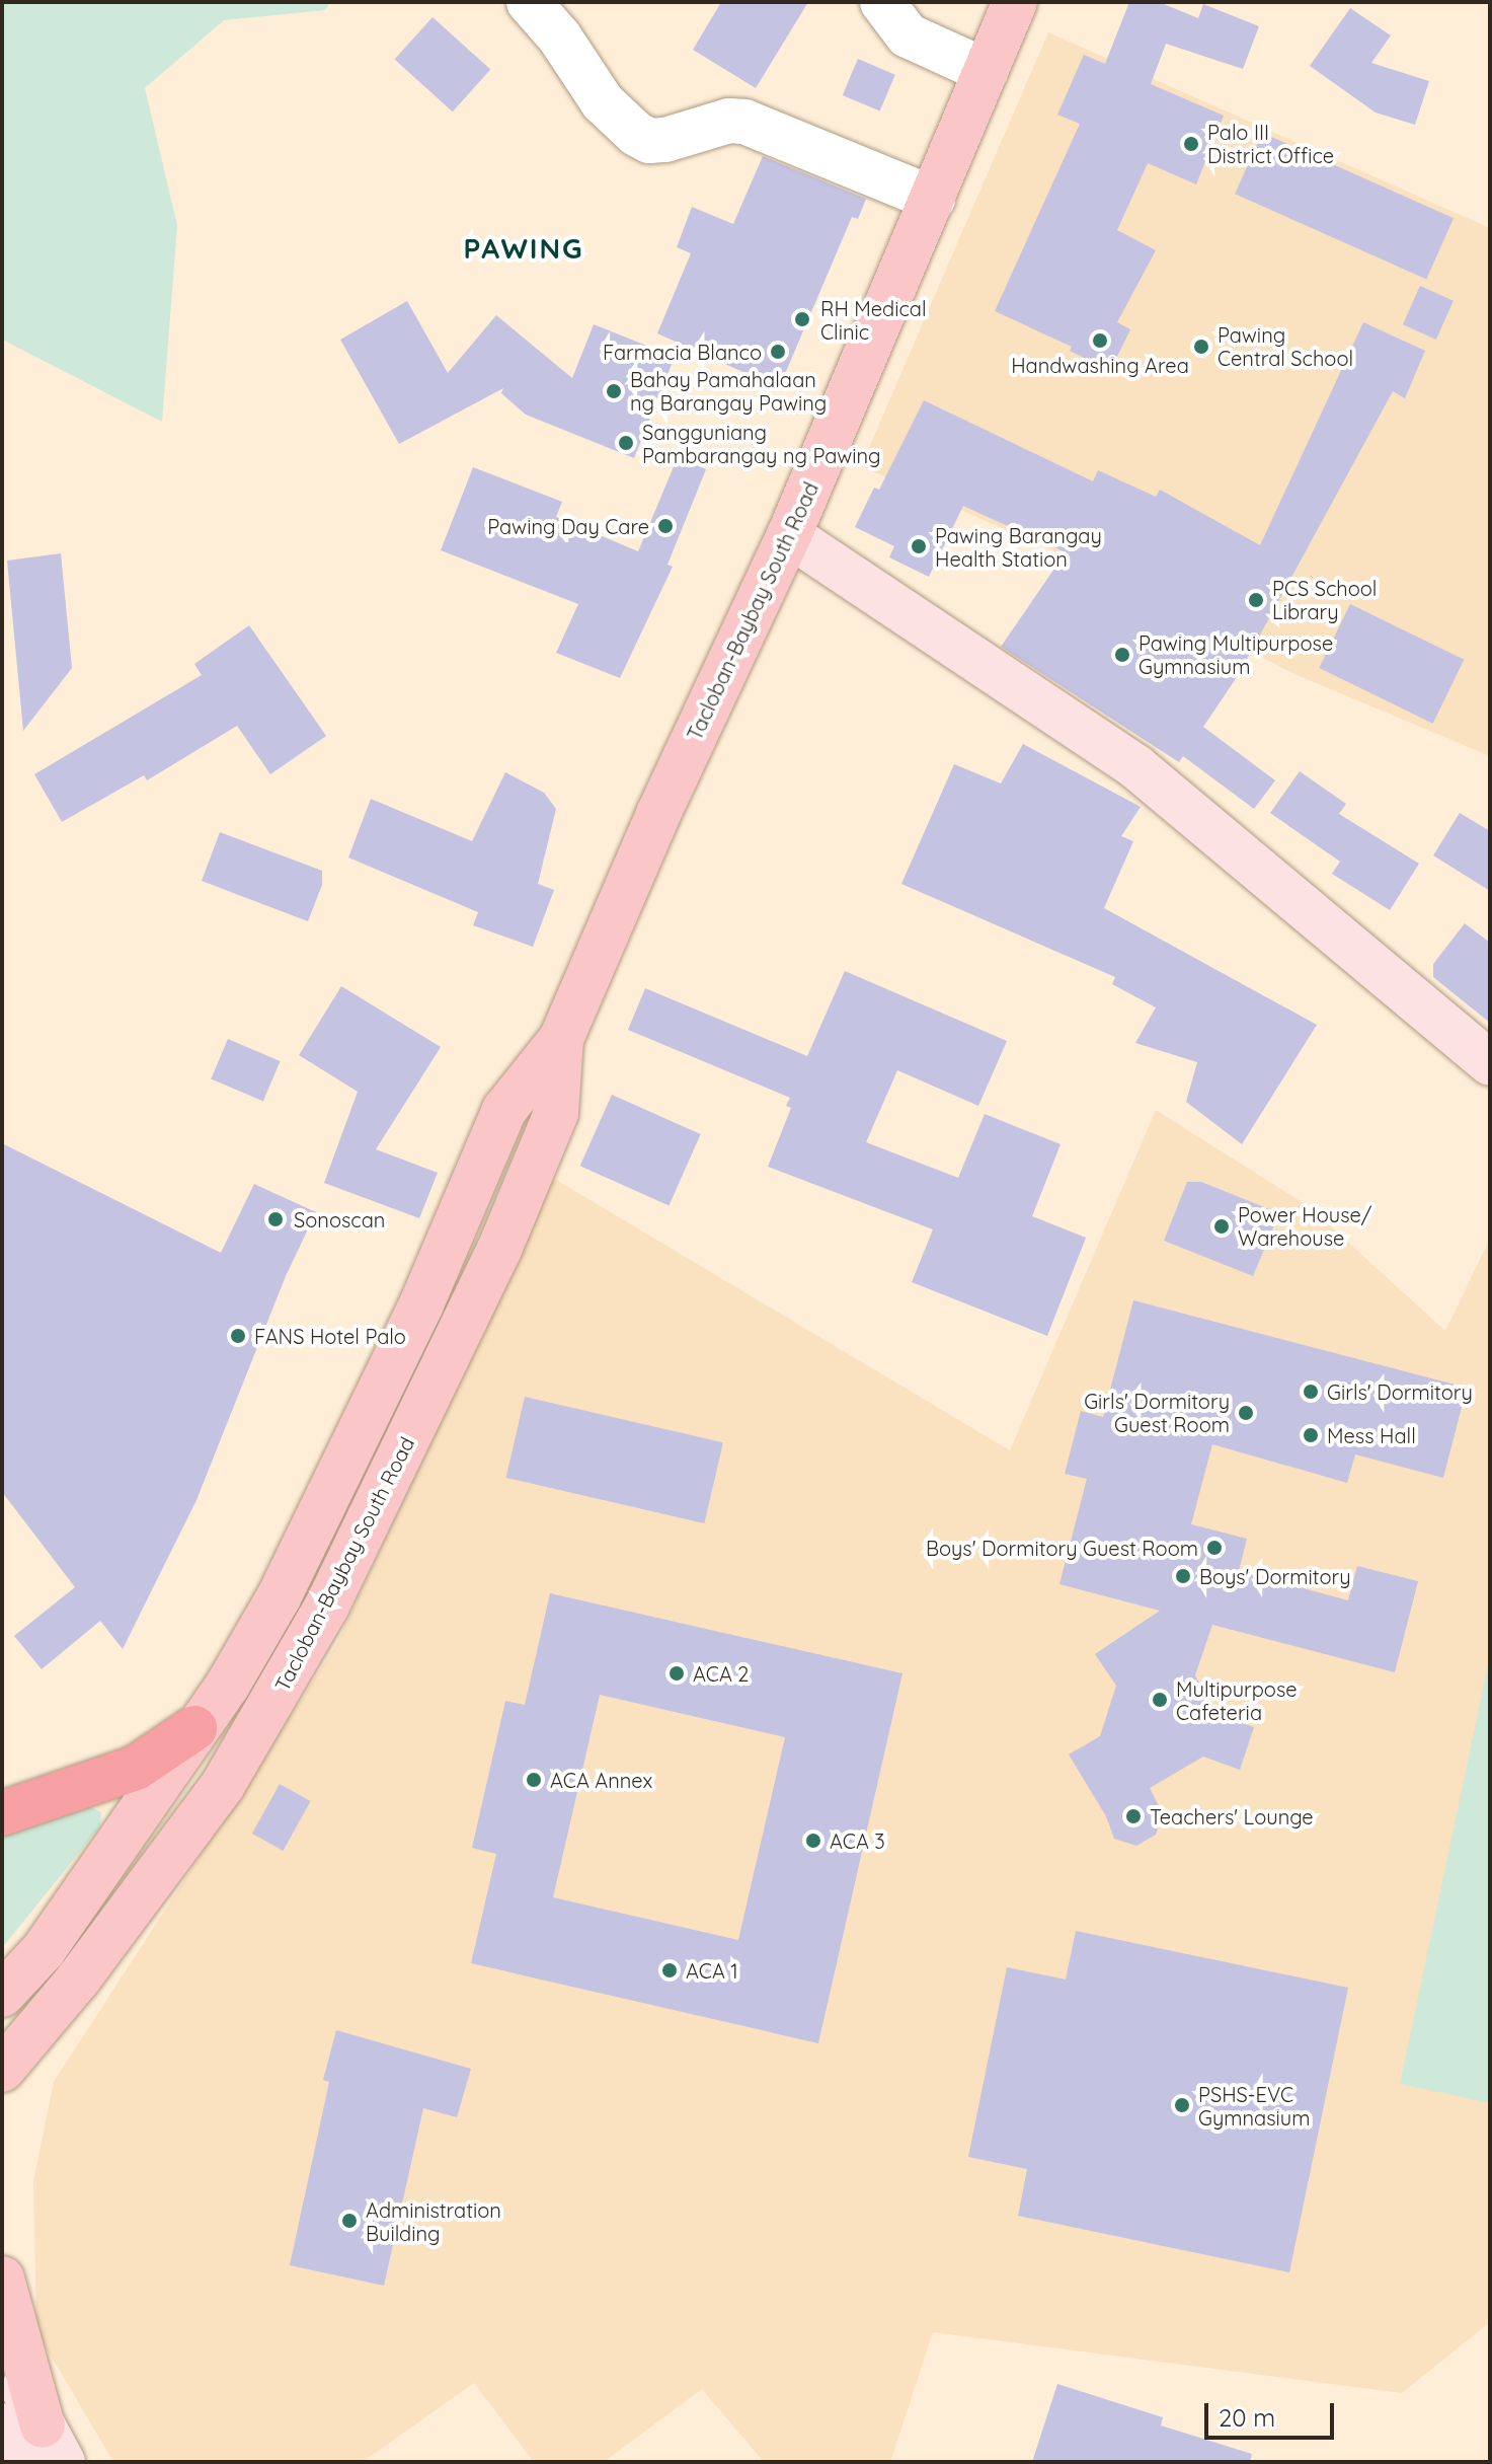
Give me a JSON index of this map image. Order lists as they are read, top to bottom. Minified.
{"streets":{"main road":["Tacloban-Baybay South Road"]},"districts":["PAWING"],"places":["Palo III District Office","RH Medical Clinic","Handwashing Area","Pawing Central School","Farmacia Blanco","Bahay Pamahalaan ng Barangay Pawing","Sangguniang Pambarangay ng Pawing","Pawing Day Care","Pawing Barangay Health Station","PCS School Library","Pawing Multipurpose Gymnasium","Sonoscan","Power House/ Warehouse","FANS Hotel Palo","Girls' Dormitory","Girls' Dormitory Guest Room","Mess Hall","Boys' Dormitory Guest Room","Boys' Dormitory","ACA 2","Multipurpose Cafeteria","ACA Annex","Teachers' Lounge","ACA 3","ACA 1","PSHS-EVC Gymnasium","Administration Building"],"scale_bar":"20 m"}
